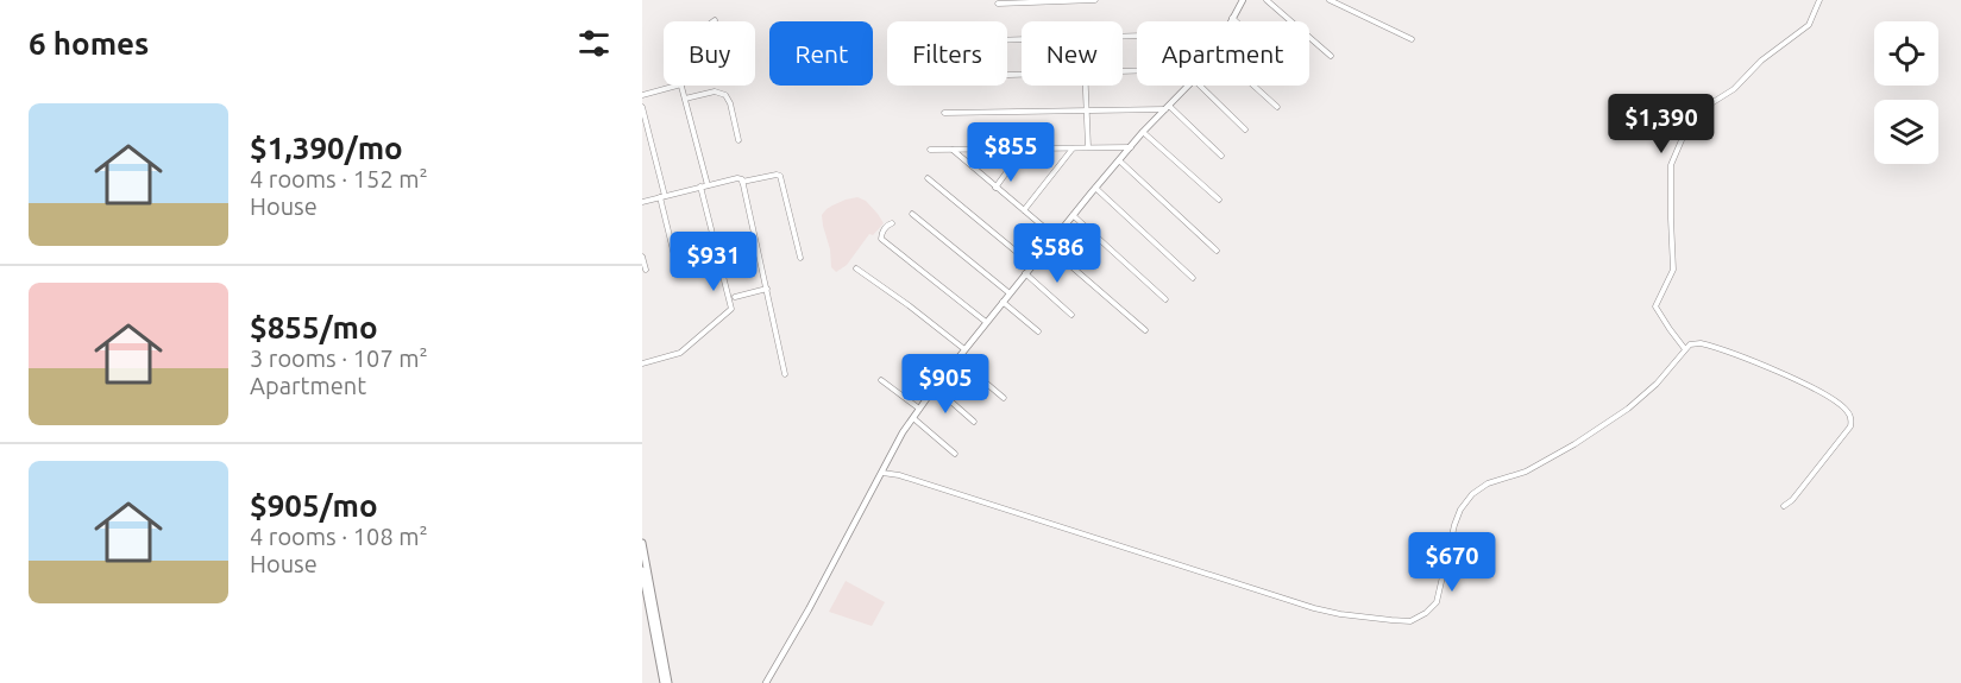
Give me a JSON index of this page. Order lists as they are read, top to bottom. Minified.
{"page":{"heading":"6 homes","chip":["Buy","Rent","Filters","New","Apartment"],"list":[{"name":"$1,390/mo","note":"4 rooms · 152 m² · House"},{"name":"$855/mo","note":"3 rooms · 107 m² · Apartment"},{"name":"$905/mo","note":"4 rooms · 108 m² · House"}],"price":["$1,390","$855","$586","$931","$905","$670"]}}
